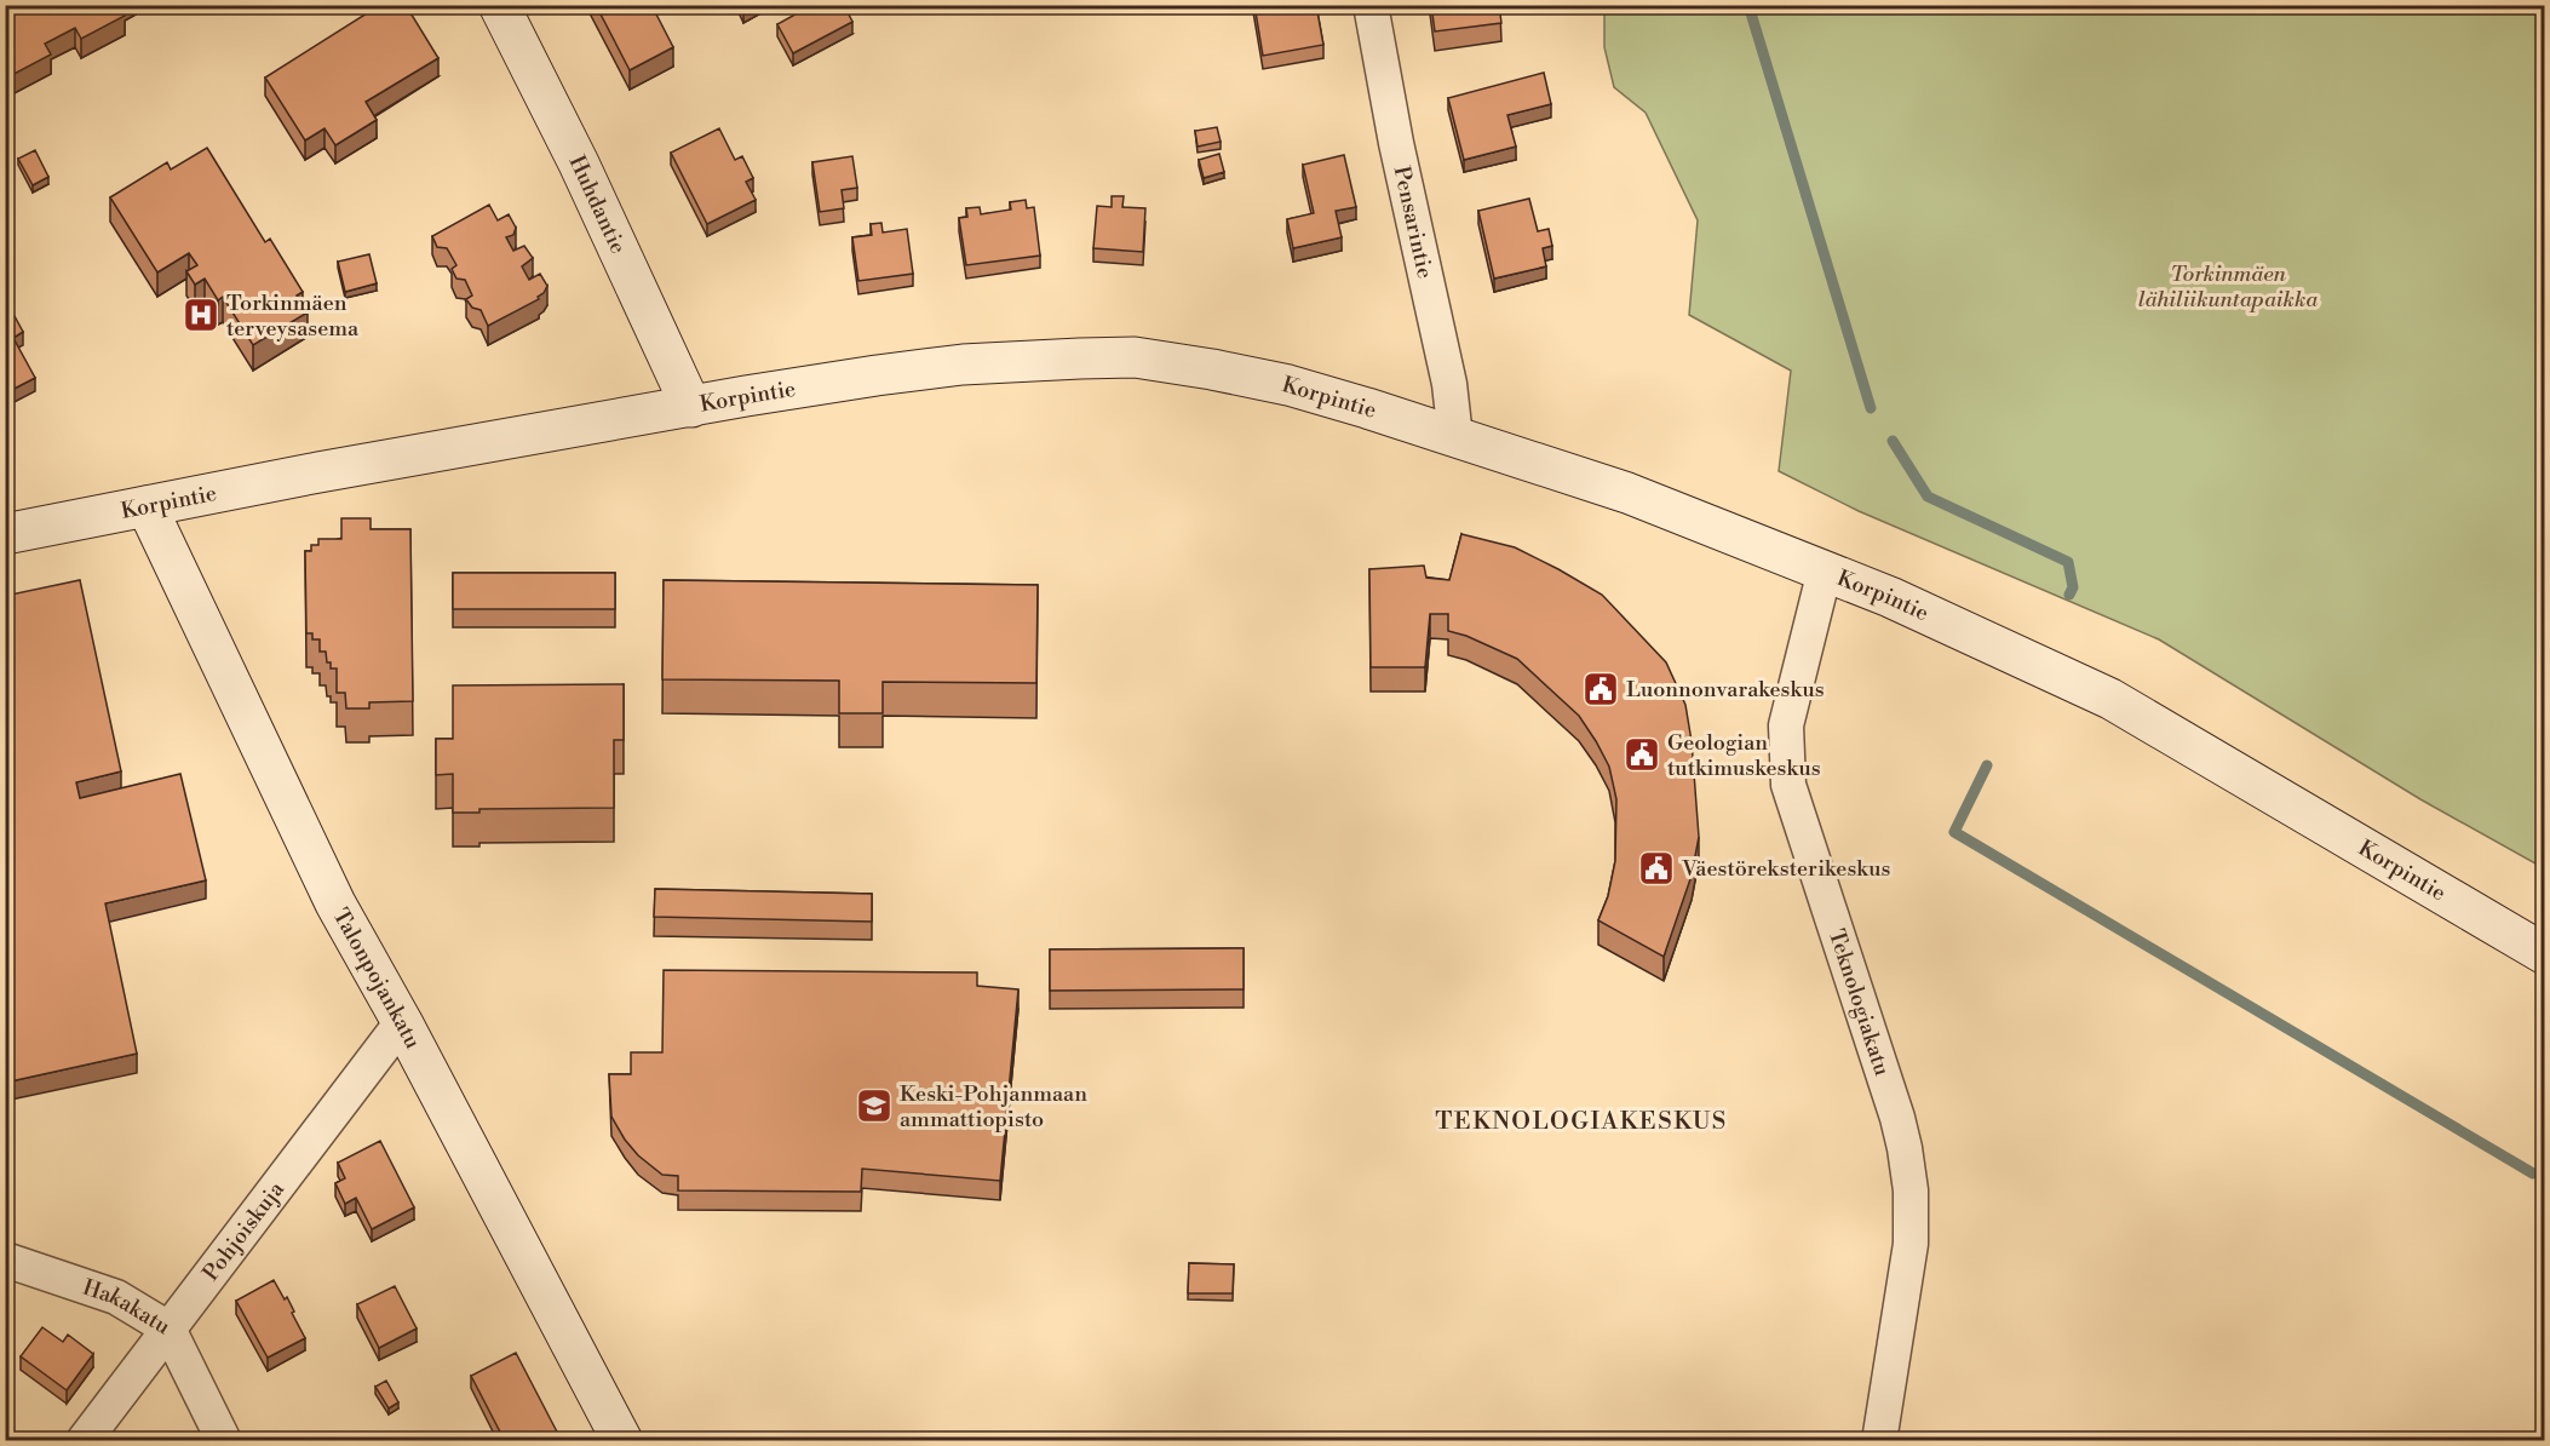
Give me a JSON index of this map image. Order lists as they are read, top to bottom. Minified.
{"streets":{"street":["Huhdantie","Pensarintie","Korpintie","Talonpojankatu","Teknologiakatu","Pohjoiskuja","Hakakatu"]},"crossings":[["Huhdantie","Korpintie"],["Pensarintie","Korpintie"],["Korpintie","Talonpojankatu"],["Korpintie","Teknologiakatu"],["Talonpojankatu","Pohjoiskuja"],["Pohjoiskuja","Hakakatu"]],"districts":["TEKNOLOGIAKESKUS"],"parks":["Torkinmäen lähiliikuntapaikka"],"places":{"hospital":["Torkinmäen terveysasema"],"public building":["Luonnonvarakeskus","Geologian tutkimuskeskus","Väestöreksterikeskus"],"school or university":["Keski-Pohjanmaan ammattiopisto"]}}
